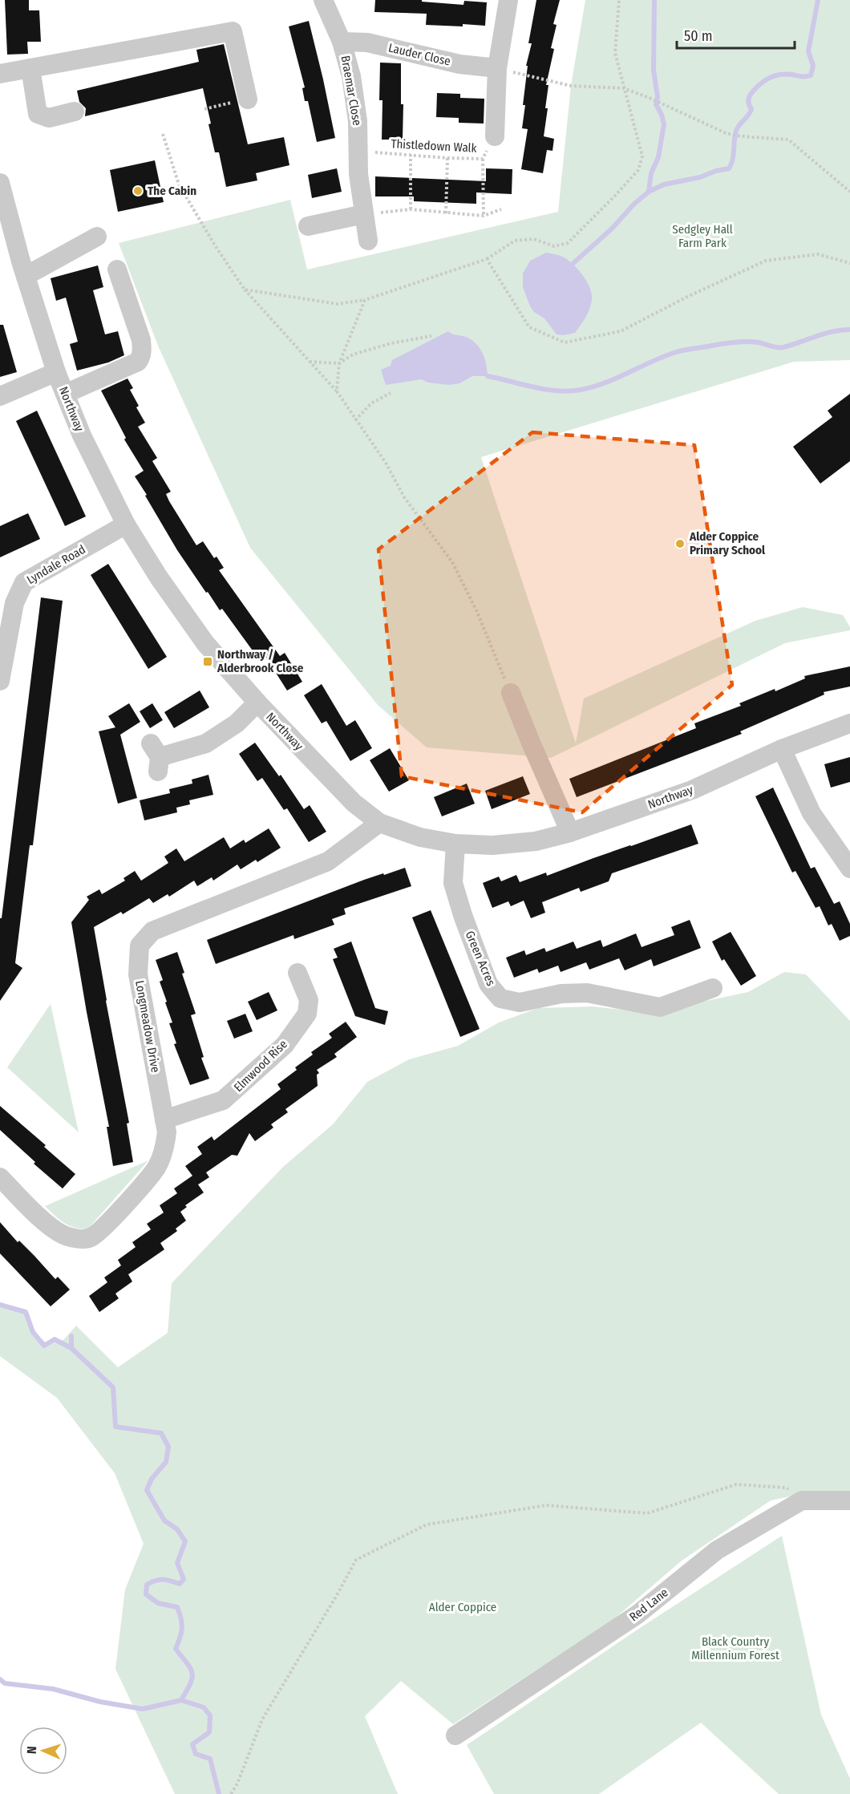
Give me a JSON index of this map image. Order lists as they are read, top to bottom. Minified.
{"streets":{"street":["Lauder Close","Braemar Close","Northway","Lyndale Road","Green Acres","Longmeadow Drive","Elmwood Rise","Red Lane"],"path":["Thistledown Walk"]},"crossings":[["Lauder Close","Braemar Close"],["Braemar Close","Thistledown Walk"],["Northway","Lyndale Road"],["Northway","Green Acres"],["Northway","Longmeadow Drive"],["Longmeadow Drive","Elmwood Rise"]],"parks":["Sedgley Hall Farm Park","Alder Coppice","Black Country Millennium Forest"],"places":{"other":["The Cabin","Alder Coppice Primary School"],"transit":["Northway / Alderbrook Close"]},"scale_bar":"50 m","north":"left"}
